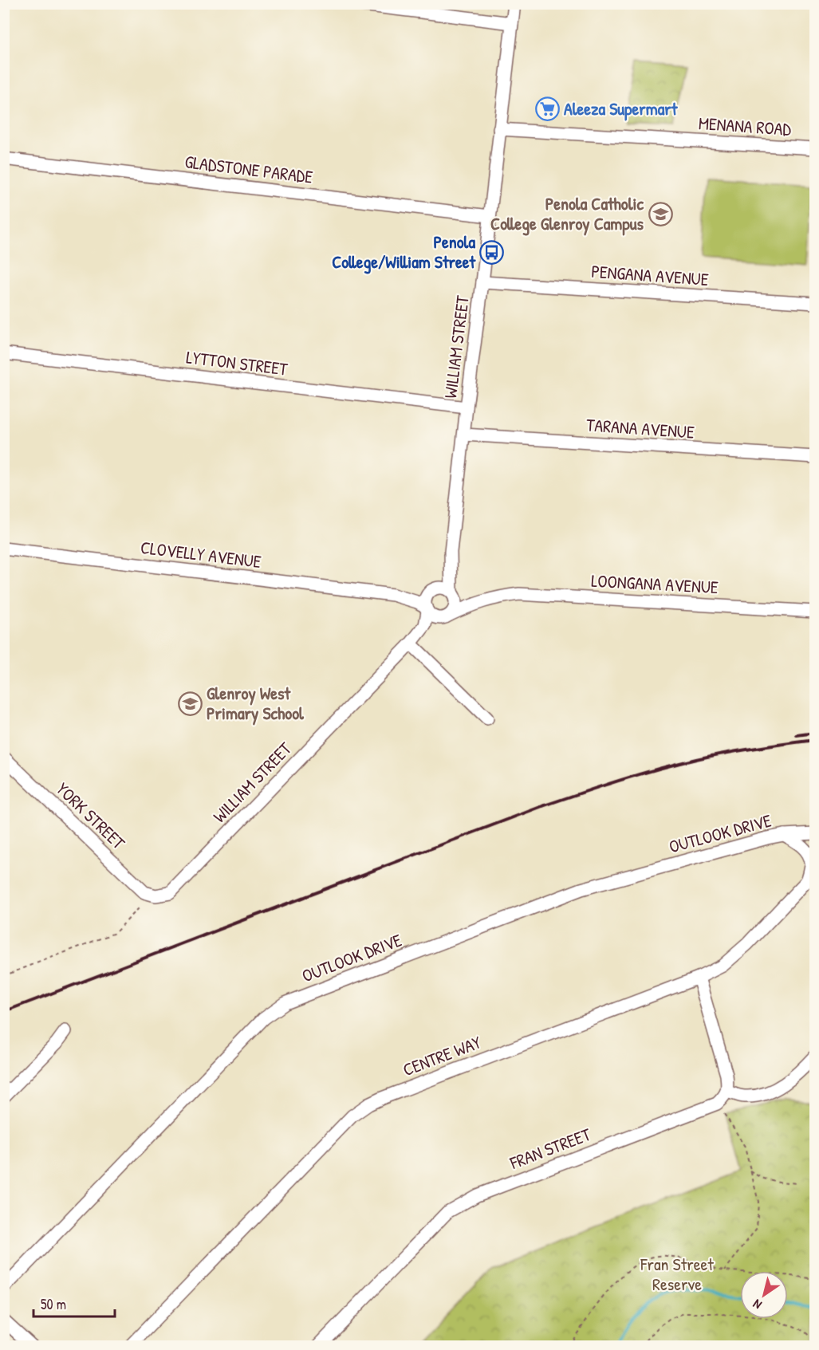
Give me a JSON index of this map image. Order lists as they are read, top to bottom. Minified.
{"streets":{"street":["MENANA ROAD","GLADSTONE PARADE","PENGANA AVENUE","WILLIAM STREET","LYTTON STREET","TARANA AVENUE","CLOVELLY AVENUE","LOONGANA AVENUE","YORK STREET","OUTLOOK DRIVE","CENTRE WAY","FRAN STREET"]},"crossings":[["MENANA ROAD","WILLIAM STREET"],["GLADSTONE PARADE","WILLIAM STREET"],["PENGANA AVENUE","WILLIAM STREET"],["WILLIAM STREET","LYTTON STREET"],["WILLIAM STREET","TARANA AVENUE"],["WILLIAM STREET","CLOVELLY AVENUE"],["WILLIAM STREET","LOONGANA AVENUE"],["WILLIAM STREET","YORK STREET"],["CLOVELLY AVENUE","LOONGANA AVENUE"]],"parks":["Fran Street Reserve"],"places":{"supermarket":["Aleeza Supermart"],"school or university":["Penola Catholic College Glenroy Campus","Glenroy West Primary School"],"bus stop":["Penola College/William Street"]},"scale_bar":"50 m","north":"bottom left"}
